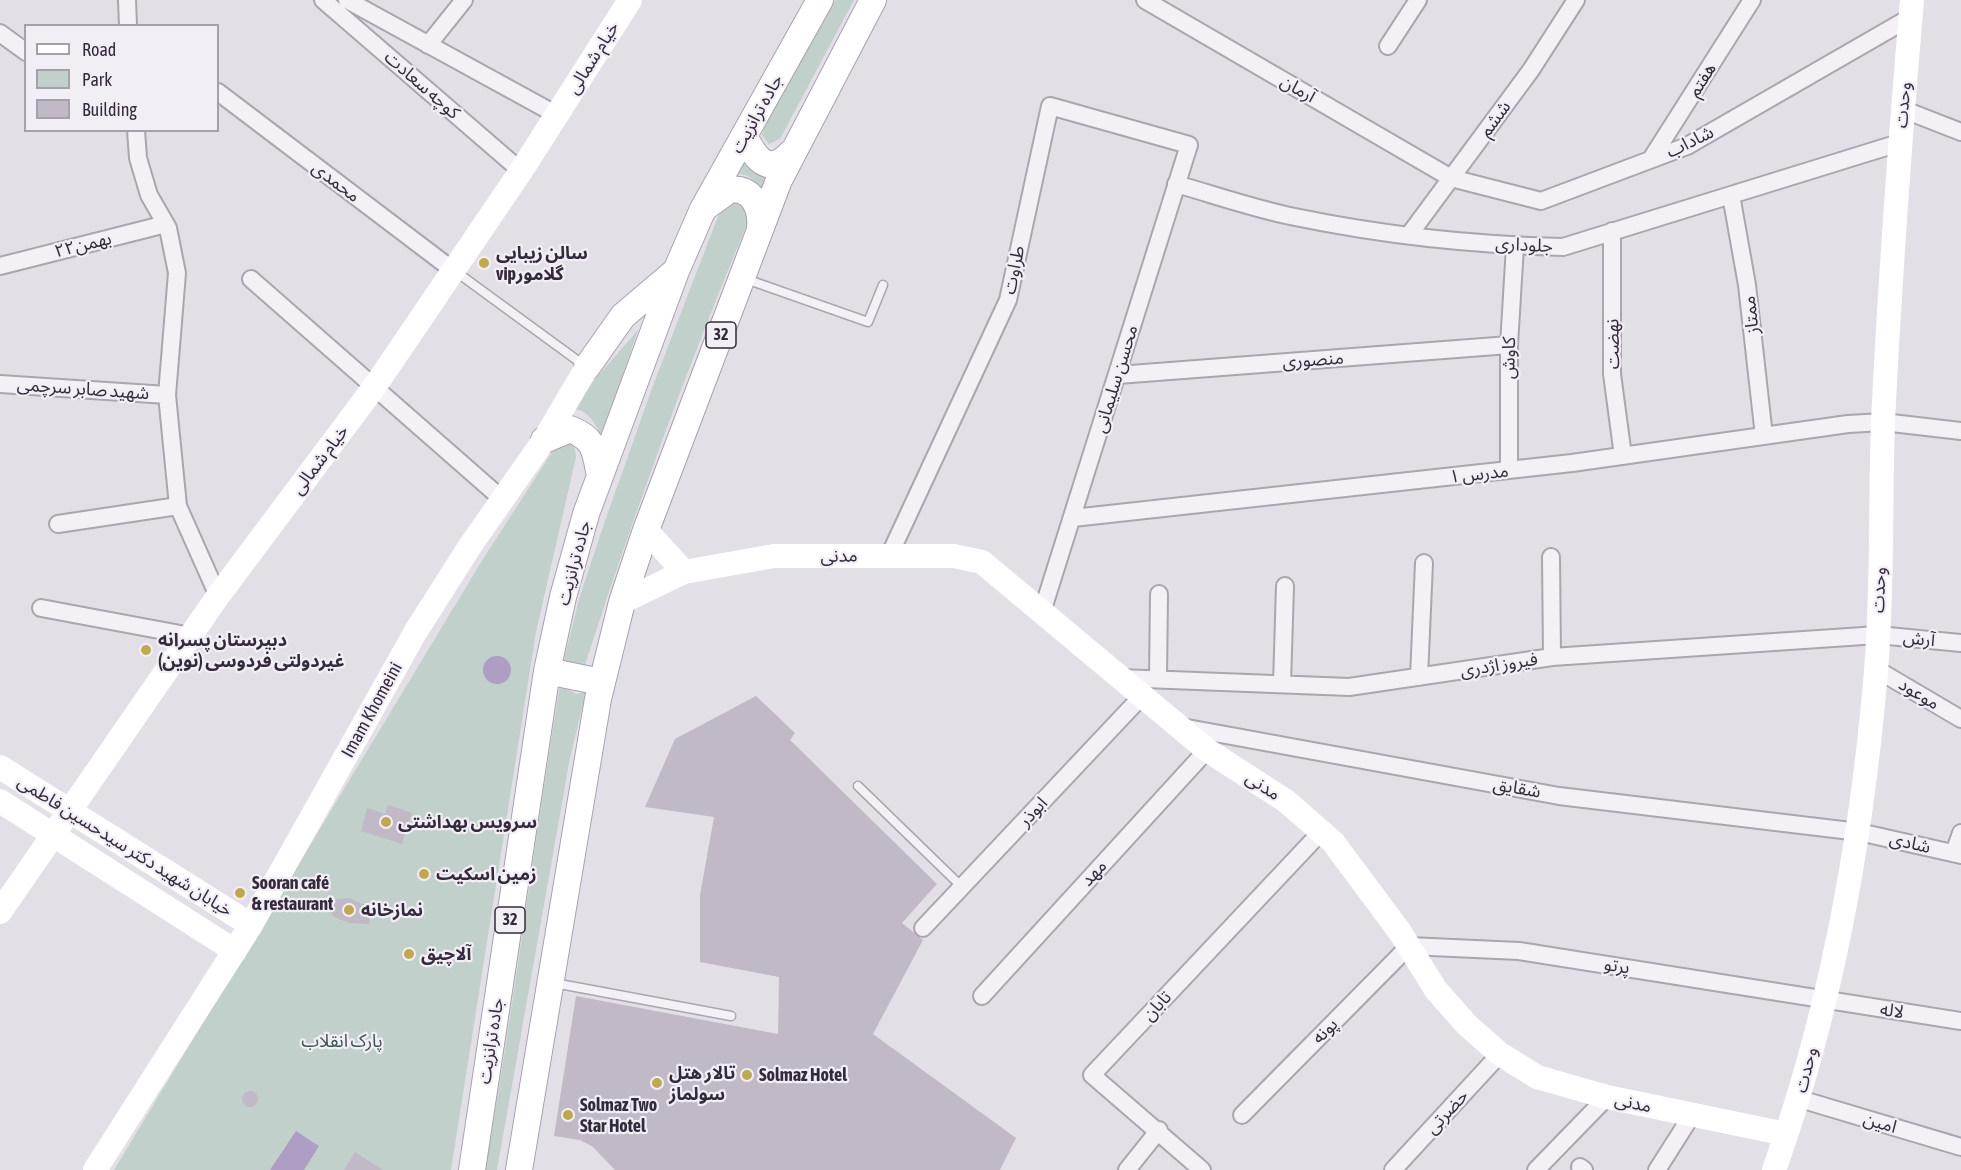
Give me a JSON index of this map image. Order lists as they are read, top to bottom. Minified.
{"streets":{"main road":["جاده ترانزیت","32","Imam Khomeini"],"street":["خیام شمالی","هفتم","کوچه سعادت","آرمان","وحدت","ششم","شاداب","محمدی","۲۲بهمن","جلوداری","طراوت","ممتاز","نهضت","کاوش","منصوری","محسن سلیمانی","شهید صابر سرچمی","مدرس ۱","مدنی","آرش","فیروز اژدری","موعود","شقایق","ابوذر","شادی","خیابان شهید دکتر سیدحسین فاطمی","مهد","پرتو","تابان","لاله","پونه","حضرتی","امین"]},"crossings":[["خیام شمالی","کوچه سعادت"],["خیام شمالی","محمدی"],["خیام شمالی","خیابان شهید دکتر سیدحسین فاطمی"],["هفتم","شاداب"],["آرمان","ششم"],["آرمان","شاداب"],["وحدت","شاداب"],["وحدت","جلوداری"],["وحدت","مدرس ۱"],["وحدت","مدنی"],["وحدت","آرش"],["وحدت","فیروز اژدری"],["وحدت","موعود"],["وحدت","شقایق"],["وحدت","شادی"],["وحدت","پرتو"],["وحدت","لاله"],["وحدت","امین"],["جاده ترانزیت","Imam Khomeini"],["ششم","شاداب"],["ششم","جلوداری"],["جلوداری","ممتاز"],["جلوداری","نهضت"],["جلوداری","کاوش"],["جلوداری","محسن سلیمانی"],["طراوت","محسن سلیمانی"],["طراوت","مدنی"],["ممتاز","مدرس ۱"],["32","مدنی"],["نهضت","مدرس ۱"],["کاوش","منصوری"],["کاوش","مدرس ۱"],["منصوری","محسن سلیمانی"],["محسن سلیمانی","مدرس ۱"],["محسن سلیمانی","مدنی"],["مدنی","فیروز اژدری"],["مدنی","شقایق"],["مدنی","ابوذر"],["مدنی","مهد"],["مدنی","پرتو"],["مدنی","تابان"],["مدنی","پونه"],["مدنی","حضرتی"],["آرش","فیروز اژدری"],["فیروز اژدری","ابوذر"],["Imam Khomeini","خیابان شهید دکتر سیدحسین فاطمی"],["شقایق","شادی"],["پرتو","لاله"],["پرتو","پونه"]],"parks":["پارک انقلاب"],"places":["سالن زیبایی vipگلامور","دبیرستان پسرانه غیردولتی فردوسی (نوین)","سرویس بهداشتی","زمین اسکیت","Sooran café & restaurant","نمازخانه","آلاچیق","Solmaz Hotel","تالار هتل سولماز","Solmaz Two Star Hotel"],"legend":["Road","Park","Building"]}
